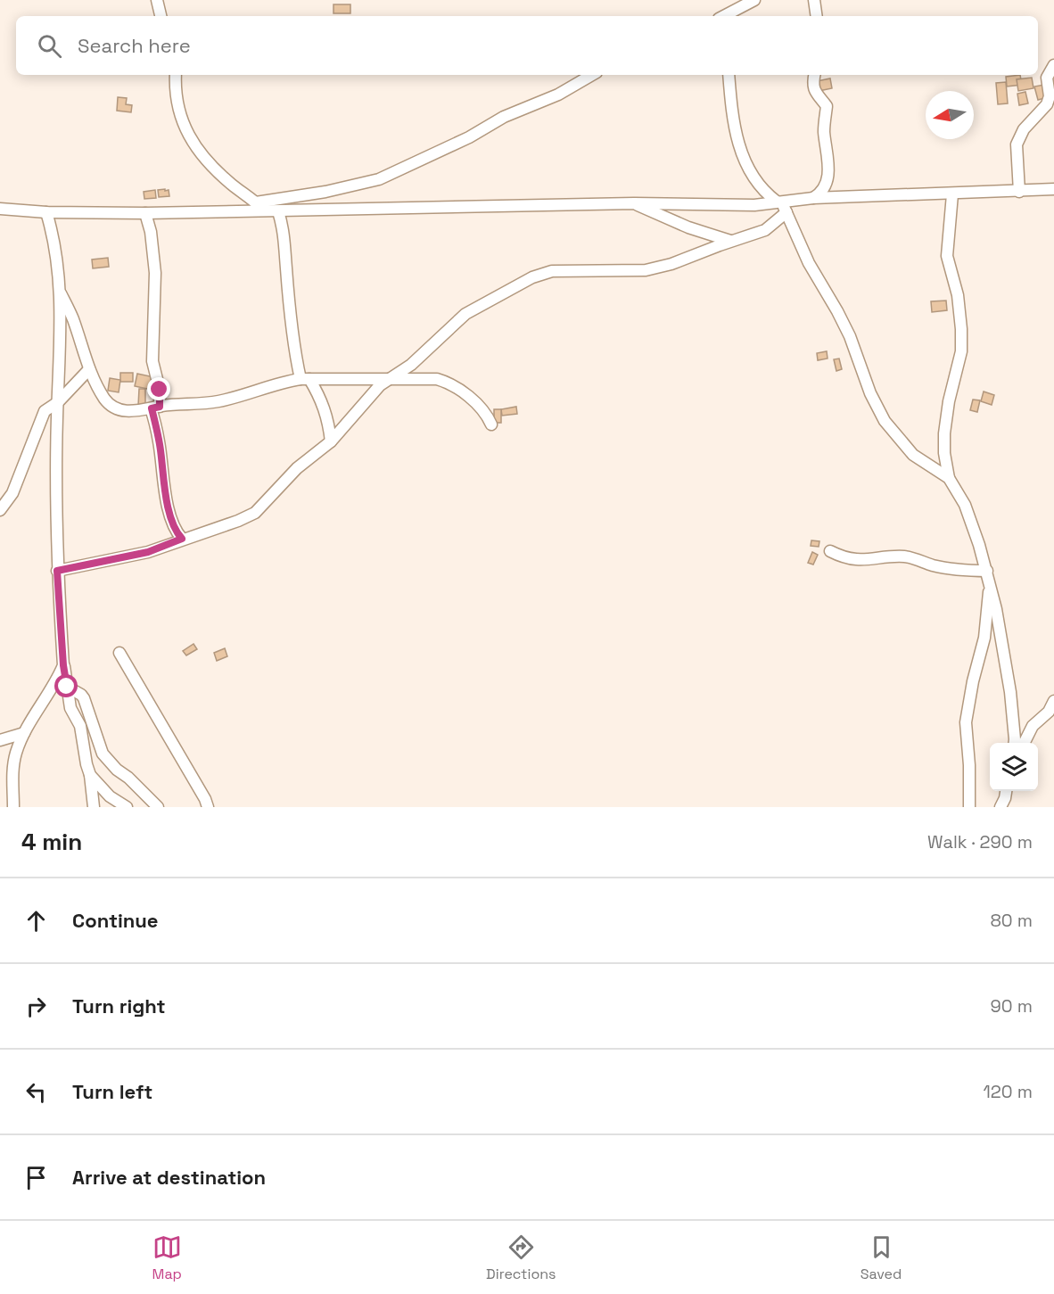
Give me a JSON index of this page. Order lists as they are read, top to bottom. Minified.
{"north":"left","page":{"search":"Search here","heading":["4 min","Walk · 290 m"],"list":[["Continue","80 m"],["Turn right","90 m"],["Turn left","120 m"],"Arrive at destination"],"nav":["Map","Directions","Saved"]}}
